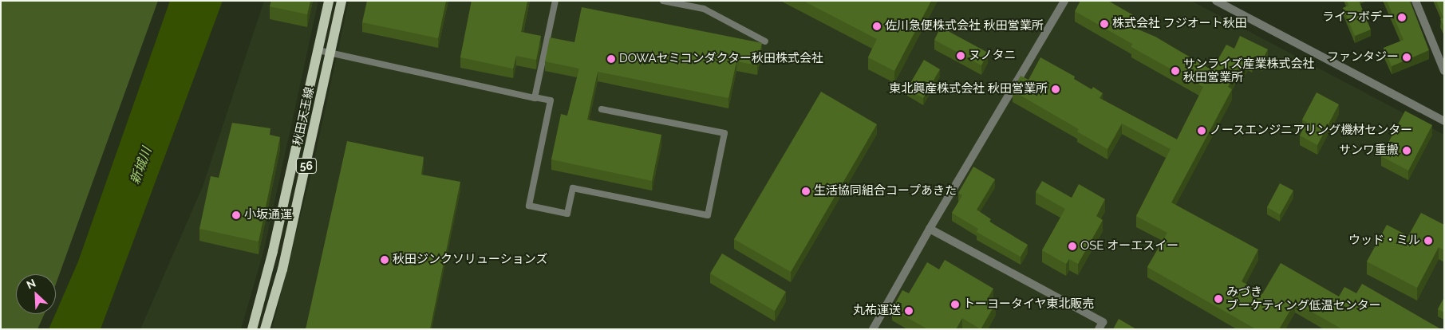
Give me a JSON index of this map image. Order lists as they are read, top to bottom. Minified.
{"streets":{"main road":["秋田天王線","56"]},"water":["新城川"],"places":["ライフボデー","株式会社 フジオート秋田","佐川急便株式会社 秋田営業所","ヌノタニ","ファンタジー","DOWAセミコンダクター秋田株式会社","サンライズ産業株式会社 秋田営業所","東北興産株式会社 秋田営業所","ノースエンジニアリング機材センター","サンワ重搬","生活協同組合コープあきた","小坂通運","ウッド・ミル","OSE オーエスイー","秋田ジンクソリューションズ","みづき ブーケティング低温センター","トーヨータイヤ東北販売","丸祐運送"],"north":"top left"}
